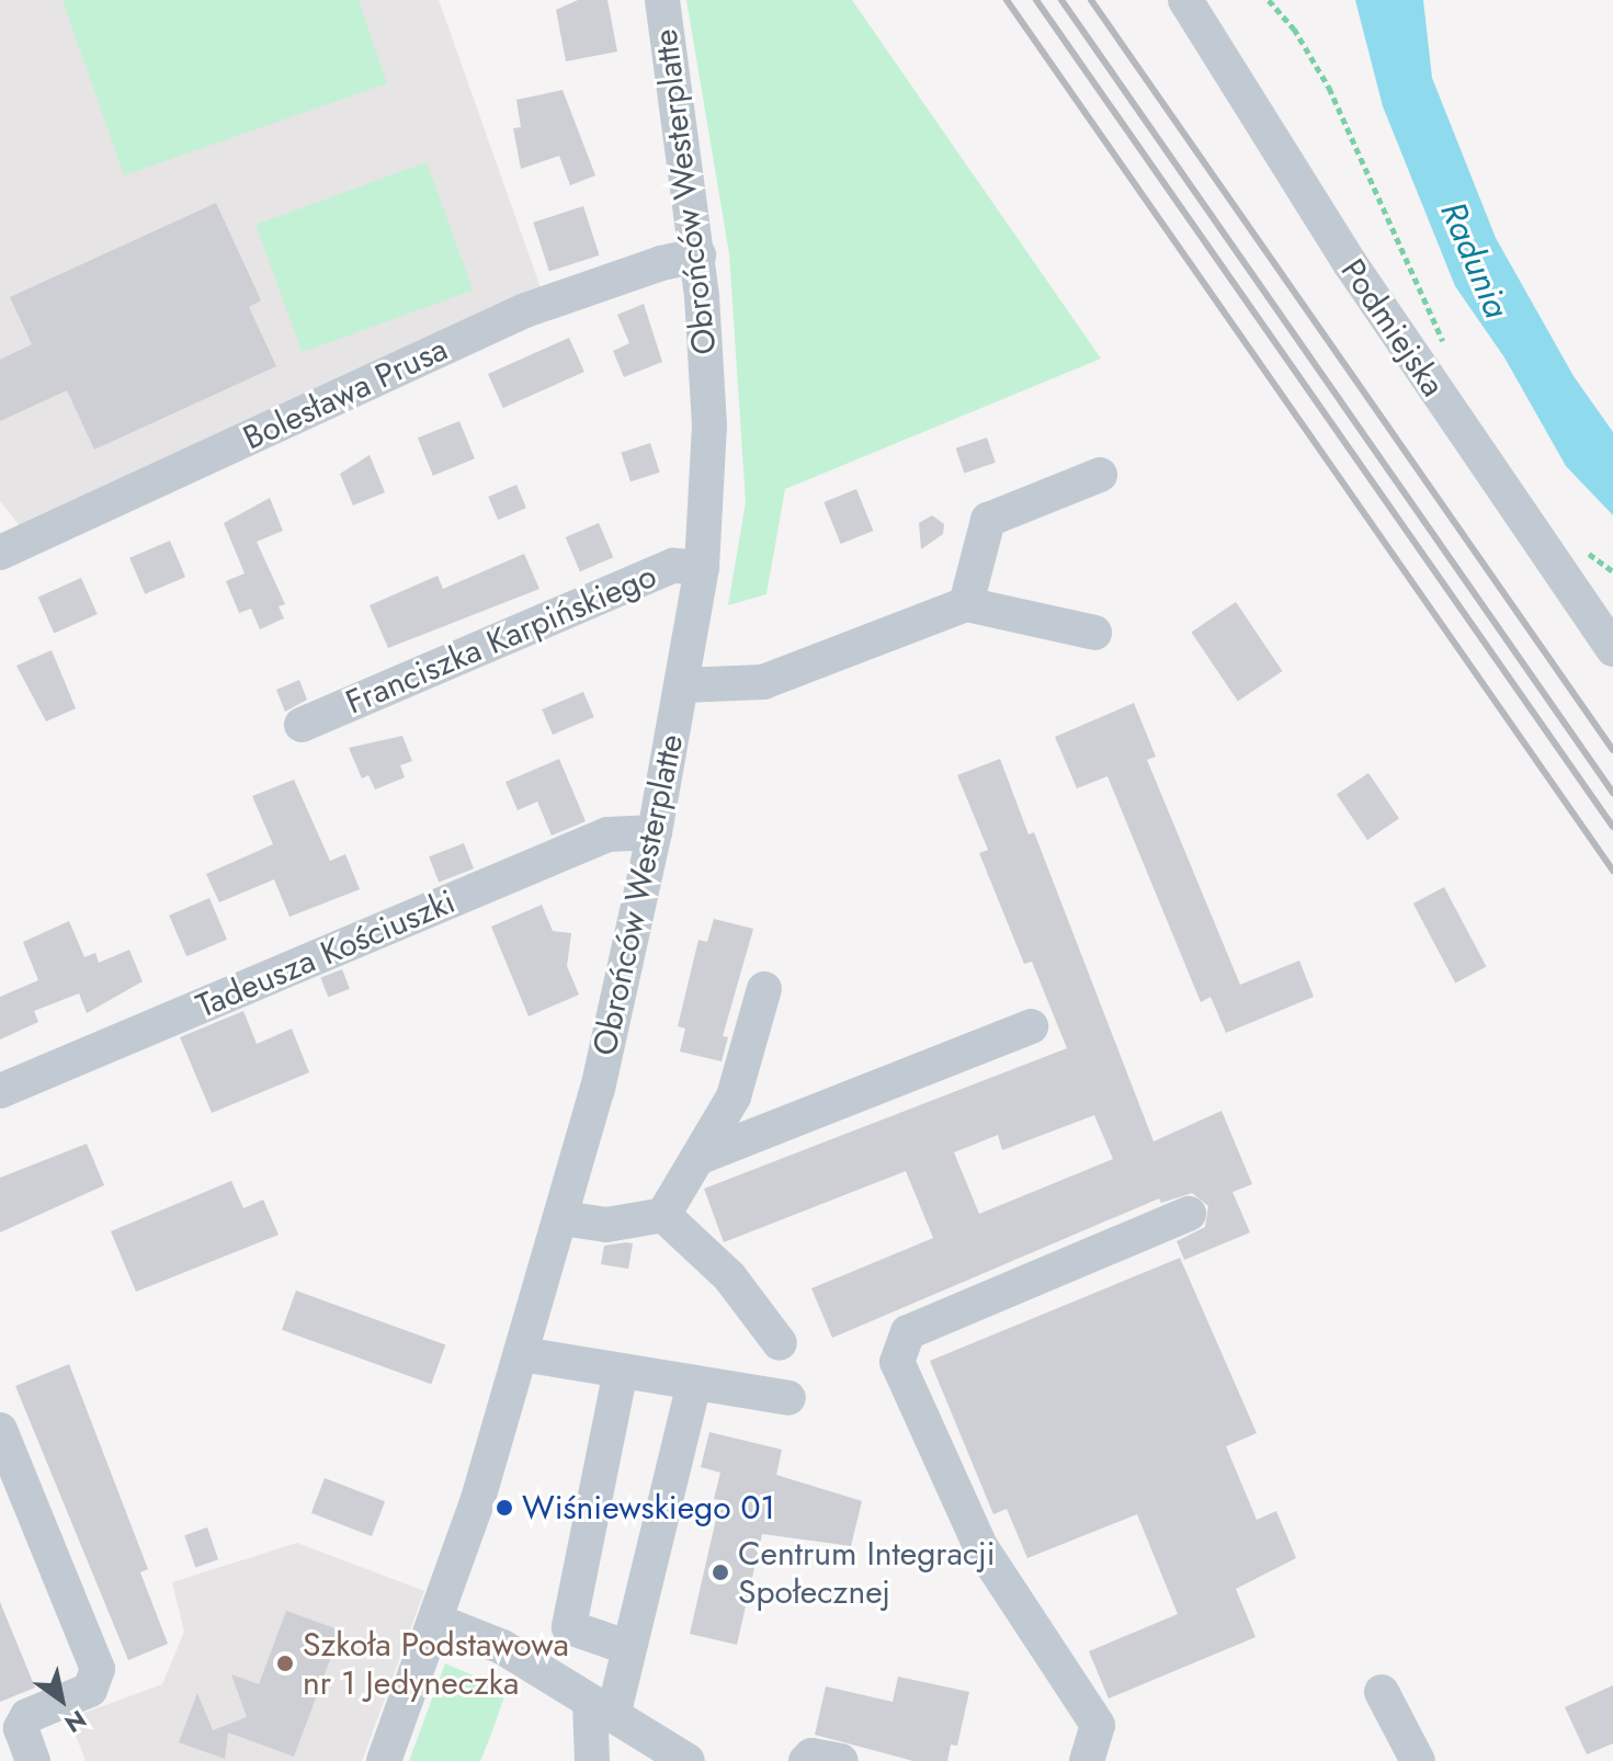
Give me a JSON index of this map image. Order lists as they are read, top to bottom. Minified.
{"streets":{"street":["Obrońców Westerplatte","Podmiejska","Bolesława Prusa","Franciszka Karpińskiego","Tadeusza Kościuszki"]},"crossings":[["Obrońców Westerplatte","Bolesława Prusa"],["Obrońców Westerplatte","Franciszka Karpińskiego"],["Obrońców Westerplatte","Tadeusza Kościuszki"]],"water":["Radunia"],"places":["Wiśniewskiego 01","Centrum Integracji Społecznej","Szkoła Podstawowa nr 1 Jedyneczka"],"north":"bottom right"}
